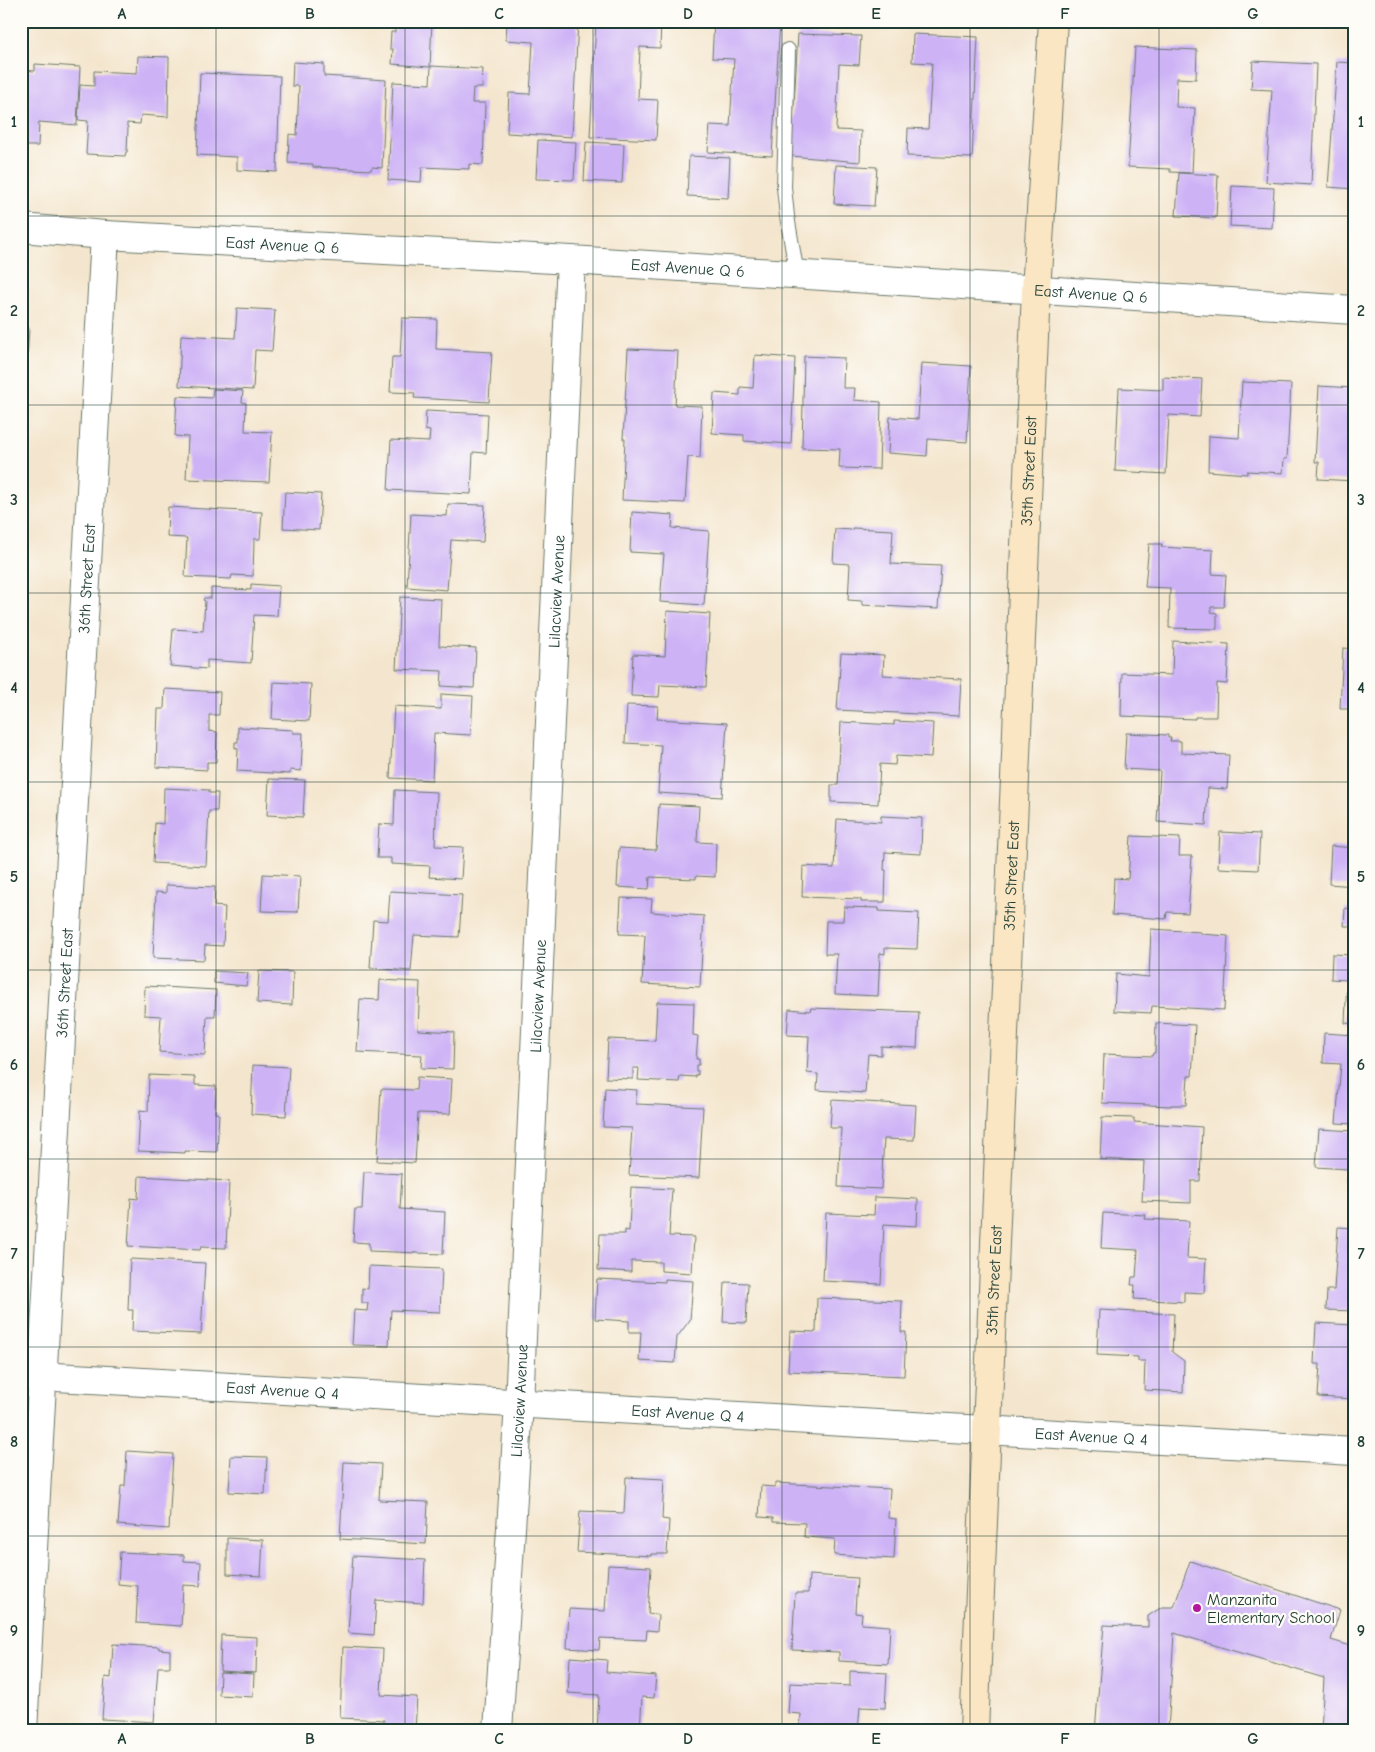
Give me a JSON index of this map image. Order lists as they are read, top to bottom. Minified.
{"streets":{"street":["East Avenue Q 6","35th Street East","36th Street East","Lilacview Avenue","East Avenue Q 4"]},"crossings":[["East Avenue Q 6","35th Street East"],["East Avenue Q 6","36th Street East"],["East Avenue Q 6","Lilacview Avenue"],["35th Street East","East Avenue Q 4"],["36th Street East","East Avenue Q 4"],["Lilacview Avenue","East Avenue Q 4"]],"places":["Manzanita Elementary School"],"grid":{"columns":["A","B","C","D","E","F","G"],"rows":["1","2","3","4","5","6","7","8","9"]}}
